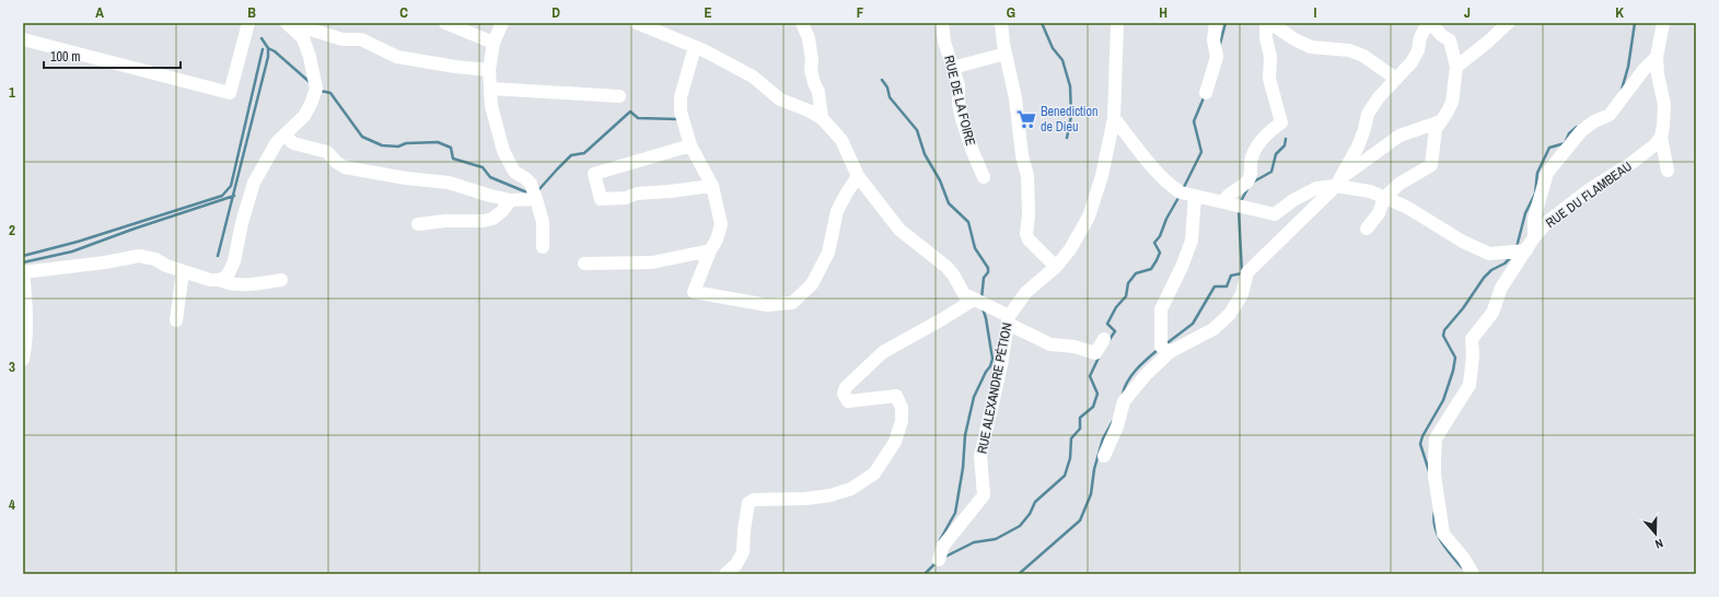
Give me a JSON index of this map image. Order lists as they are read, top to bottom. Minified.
{"streets":{"street":["RUE DE LA FOIRE","RUE DU FLAMBEAU","RUE ALEXANDRE PÉTION"]},"places":{"supermarket":["Benediction de Dieu"]},"scale_bar":"100 m","north":"bottom","grid":{"columns":["A","B","C","D","E","F","G","H","I","J","K"],"rows":["1","2","3","4"]}}
